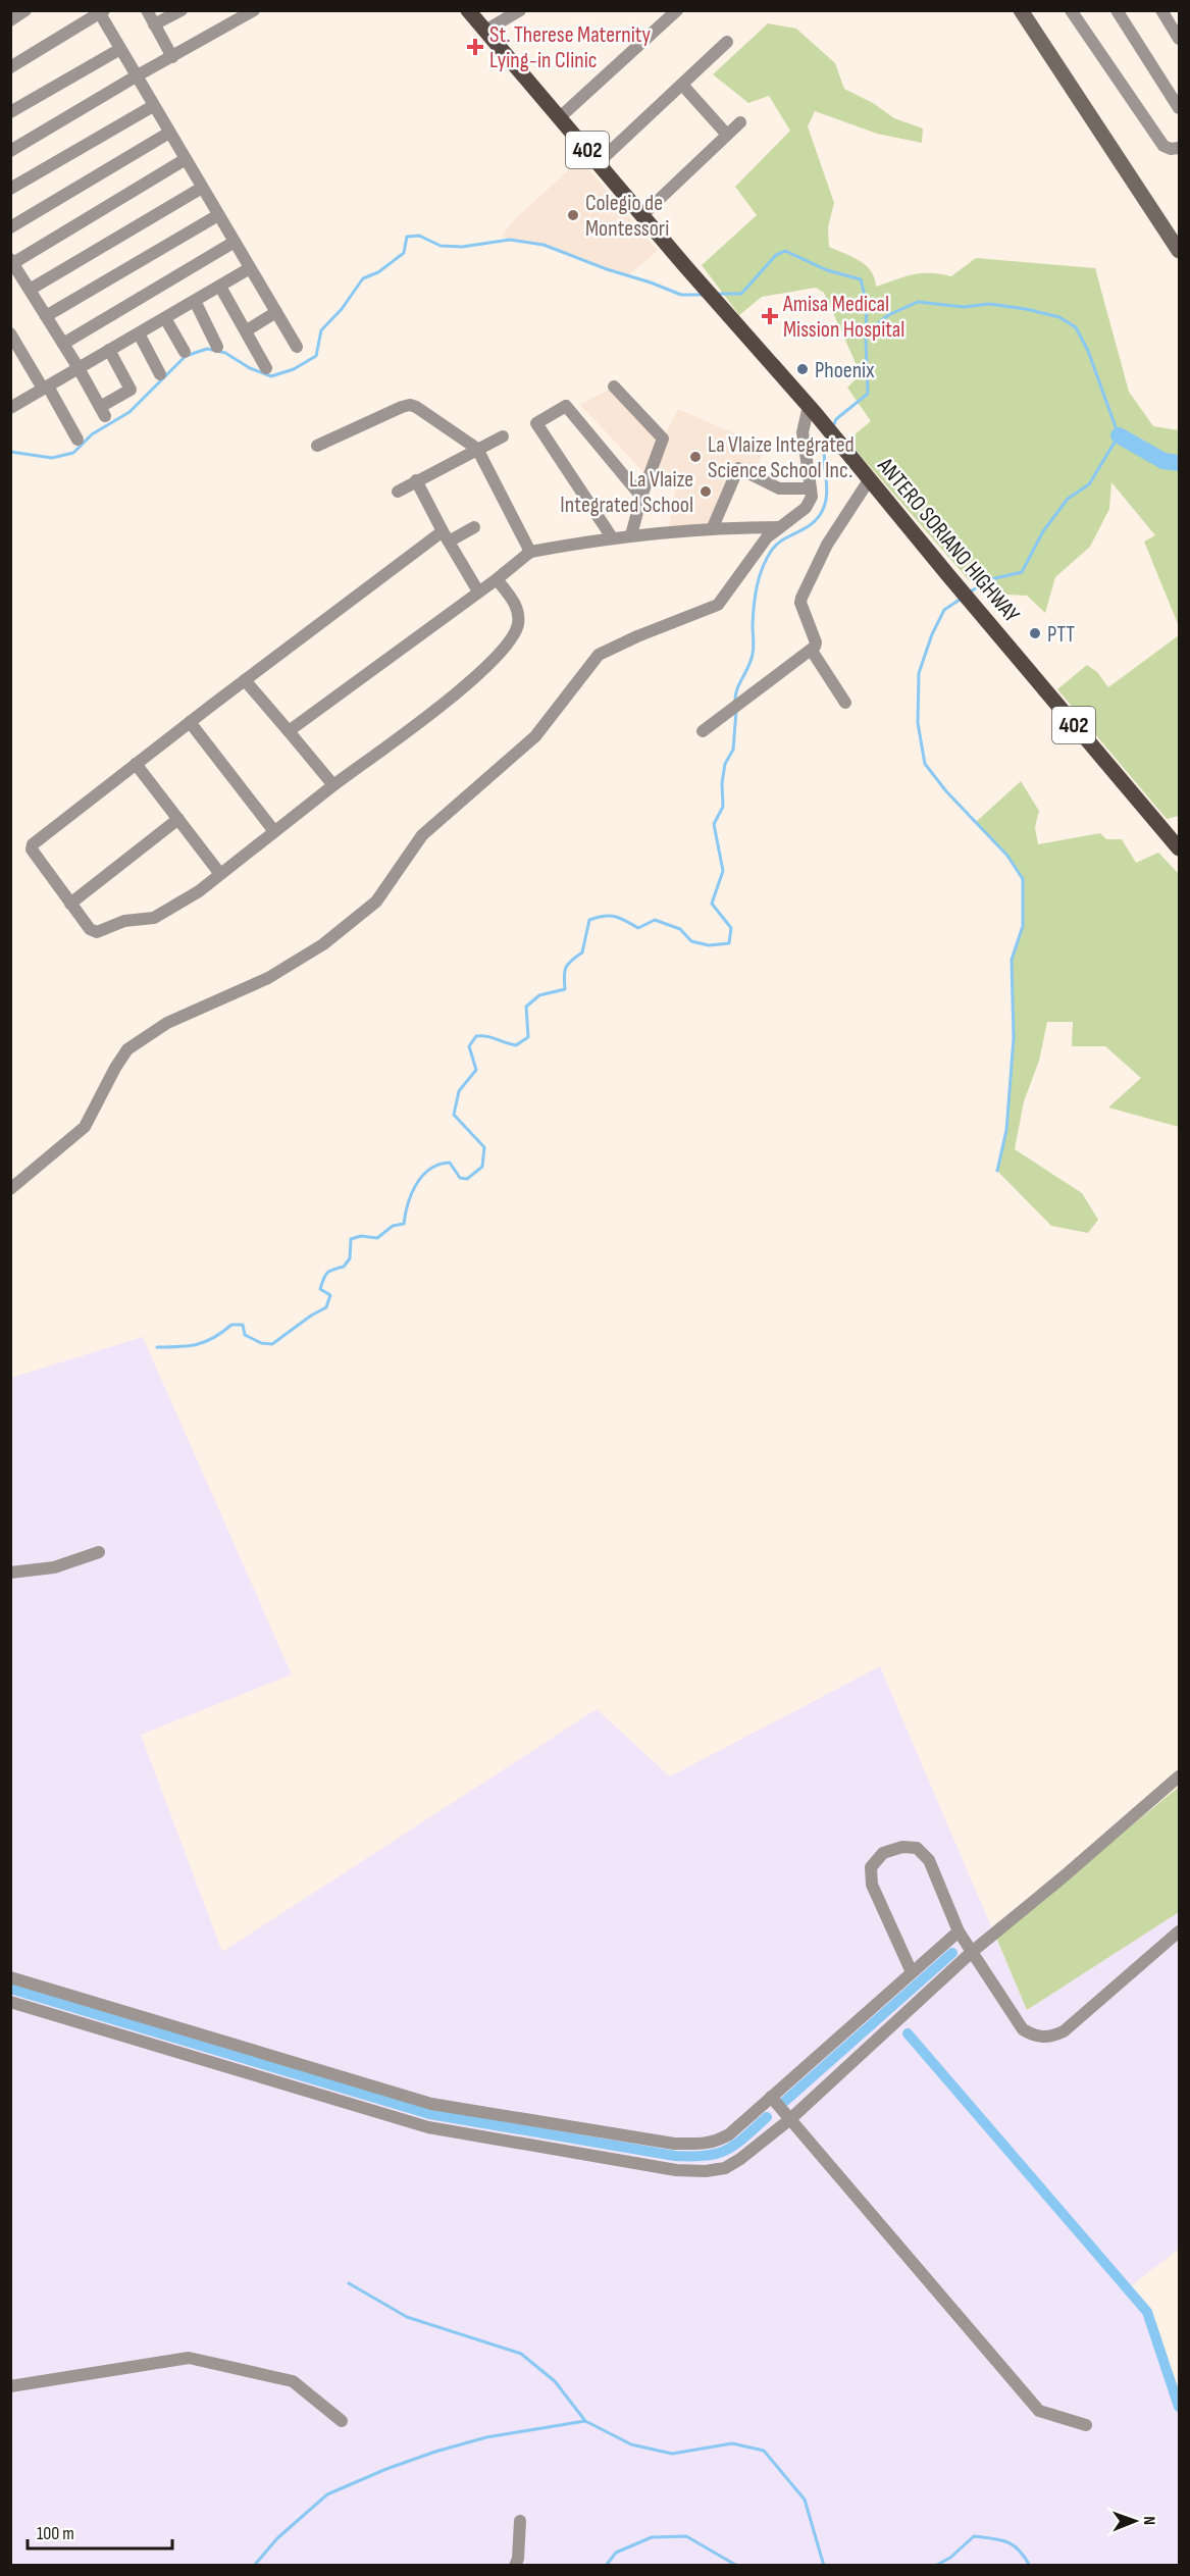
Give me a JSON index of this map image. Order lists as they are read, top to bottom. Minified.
{"streets":{"main road":["402","ANTERO SORIANO HIGHWAY"]},"places":{"health":["St. Therese Maternity Lying-in Clinic","Amisa Medical Mission Hospital"],"other":["Colegio de Montessori","Phoenix","La Vlaize Integrated Science School Inc.","La Vlaize Integrated School","PTT"]},"scale_bar":"100 m","north":"right"}
